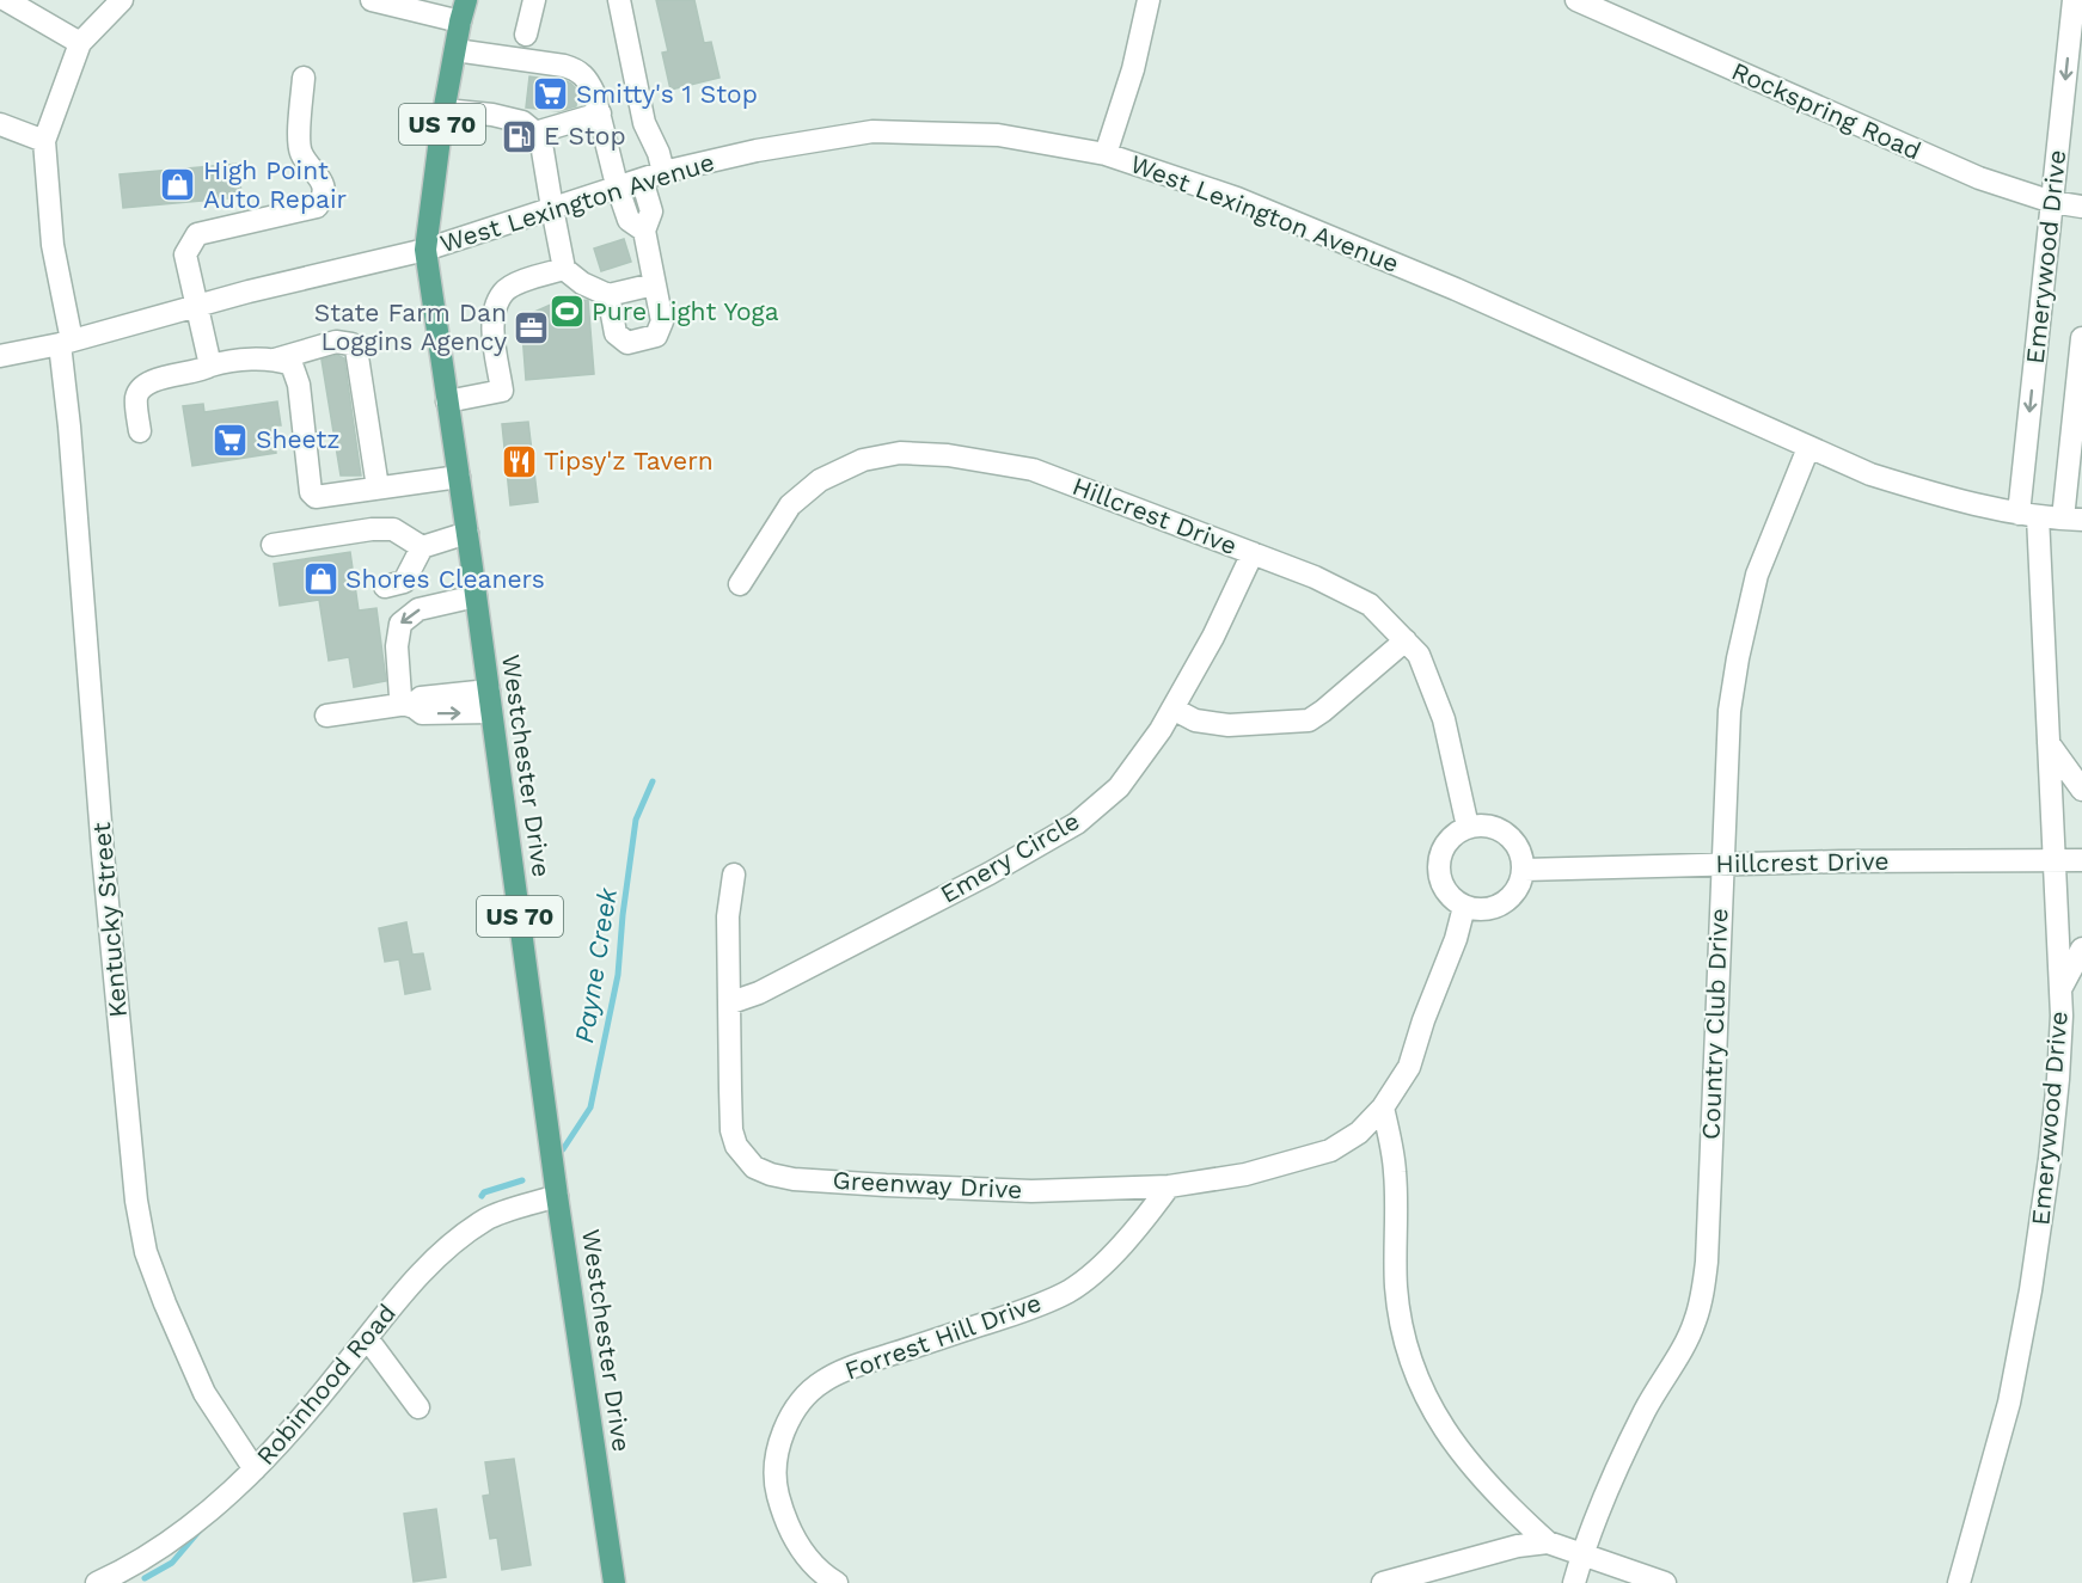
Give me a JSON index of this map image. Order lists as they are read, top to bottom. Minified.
{"streets":{"main road":["US 70","Westchester Drive"],"street":["Rockspring Road","West Lexington Avenue","Emerywood Drive","Hillcrest Drive","Emery Circle","Kentucky Street","Country Club Drive","Greenway Drive","Forrest Hill Drive","Robinhood Road"]},"crossings":[["Rockspring Road","Emerywood Drive"],["West Lexington Avenue","Emerywood Drive"],["West Lexington Avenue","Westchester Drive"],["West Lexington Avenue","Kentucky Street"],["West Lexington Avenue","Country Club Drive"],["Emerywood Drive","Hillcrest Drive"],["Hillcrest Drive","Emery Circle"],["Hillcrest Drive","Country Club Drive"],["Hillcrest Drive","Greenway Drive"],["Westchester Drive","Robinhood Road"],["Emery Circle","Greenway Drive"],["Kentucky Street","Robinhood Road"],["Greenway Drive","Forrest Hill Drive"]],"water":["Payne Creek"],"places":{"supermarket":["Smitty's 1 Stop","Sheetz"],"fuel station":["E Stop"],"shop":["High Point Auto Repair","Shores Cleaners"],"sports":["Pure Light Yoga"],"office":["State Farm Dan Loggins Agency"],"restaurant":["Tipsy'z Tavern"]}}
